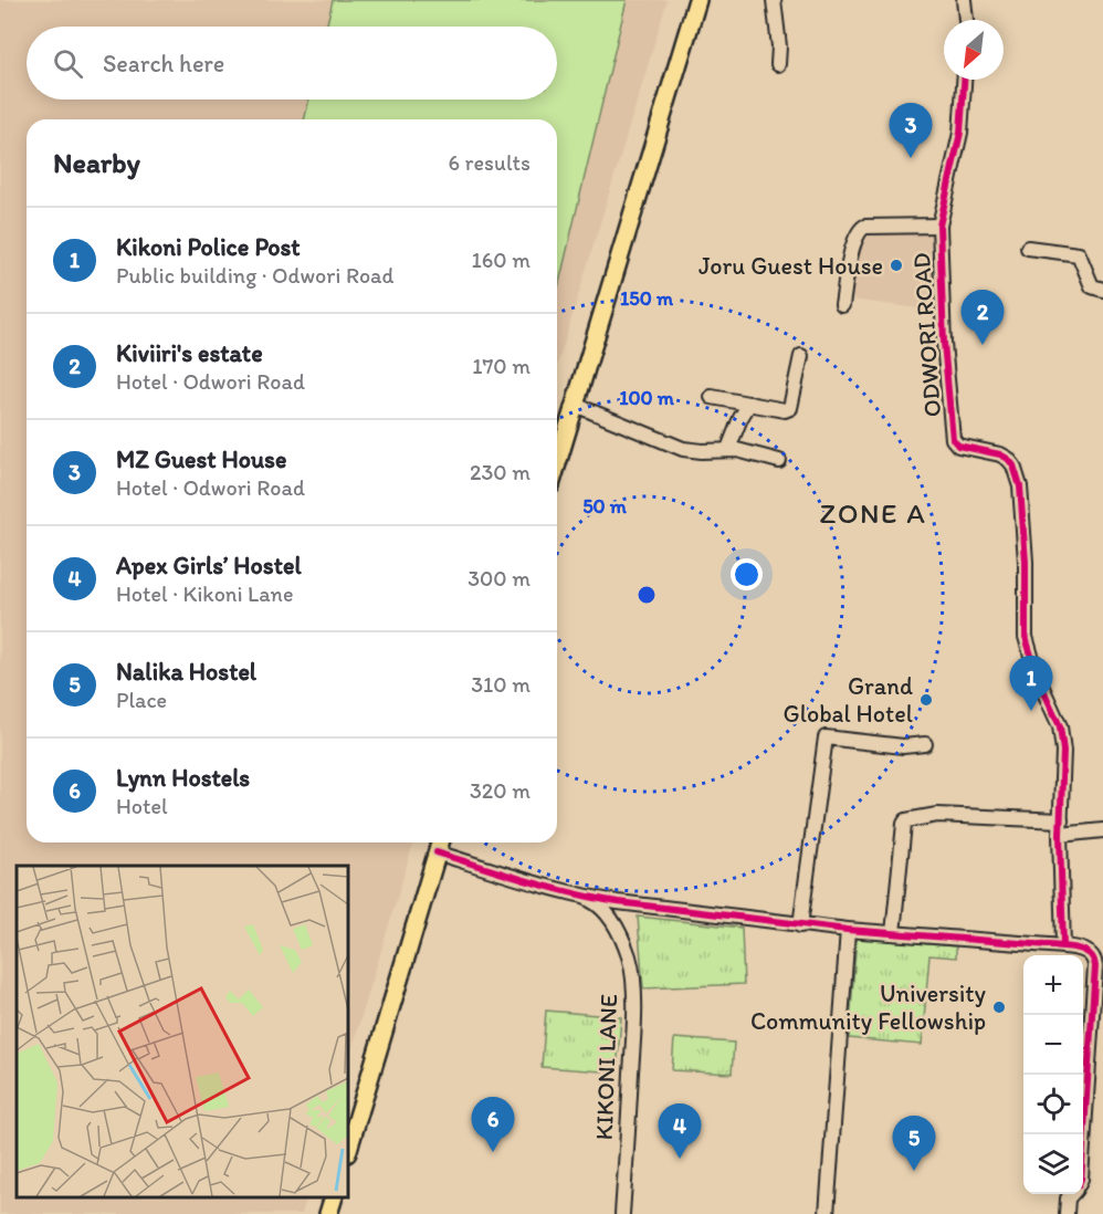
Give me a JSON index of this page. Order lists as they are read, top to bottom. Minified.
{"streets":{"street":["ODWORI ROAD","KIKONI LANE"]},"districts":["ZONE A"],"places":["Joru Guest House","Grand Global Hotel","University Community Fellowship"],"north":"bottom left","page":{"search":"Search here","pins":["3","2","1","6","4","5"],"heading":["Nearby","6 results"],"list":[{"mark":"1","name":"Kikoni Police Post","note":"Public building · Odwori Road","value":"160 m"},{"mark":"2","name":"Kiviiri's estate","note":"Hotel · Odwori Road","value":"170 m"},{"mark":"3","name":"MZ Guest House","note":"Hotel · Odwori Road","value":"230 m"},{"mark":"4","name":"Apex Girls’ Hostel","note":"Hotel · Kikoni Lane","value":"300 m"},{"mark":"5","name":"Nalika Hostel","note":"Place","value":"310 m"},{"mark":"6","name":"Lynn Hostels","note":"Hotel","value":"320 m"}],"map_buttons":["+","−"]},"rings":["150 m","100 m","50 m"]}
